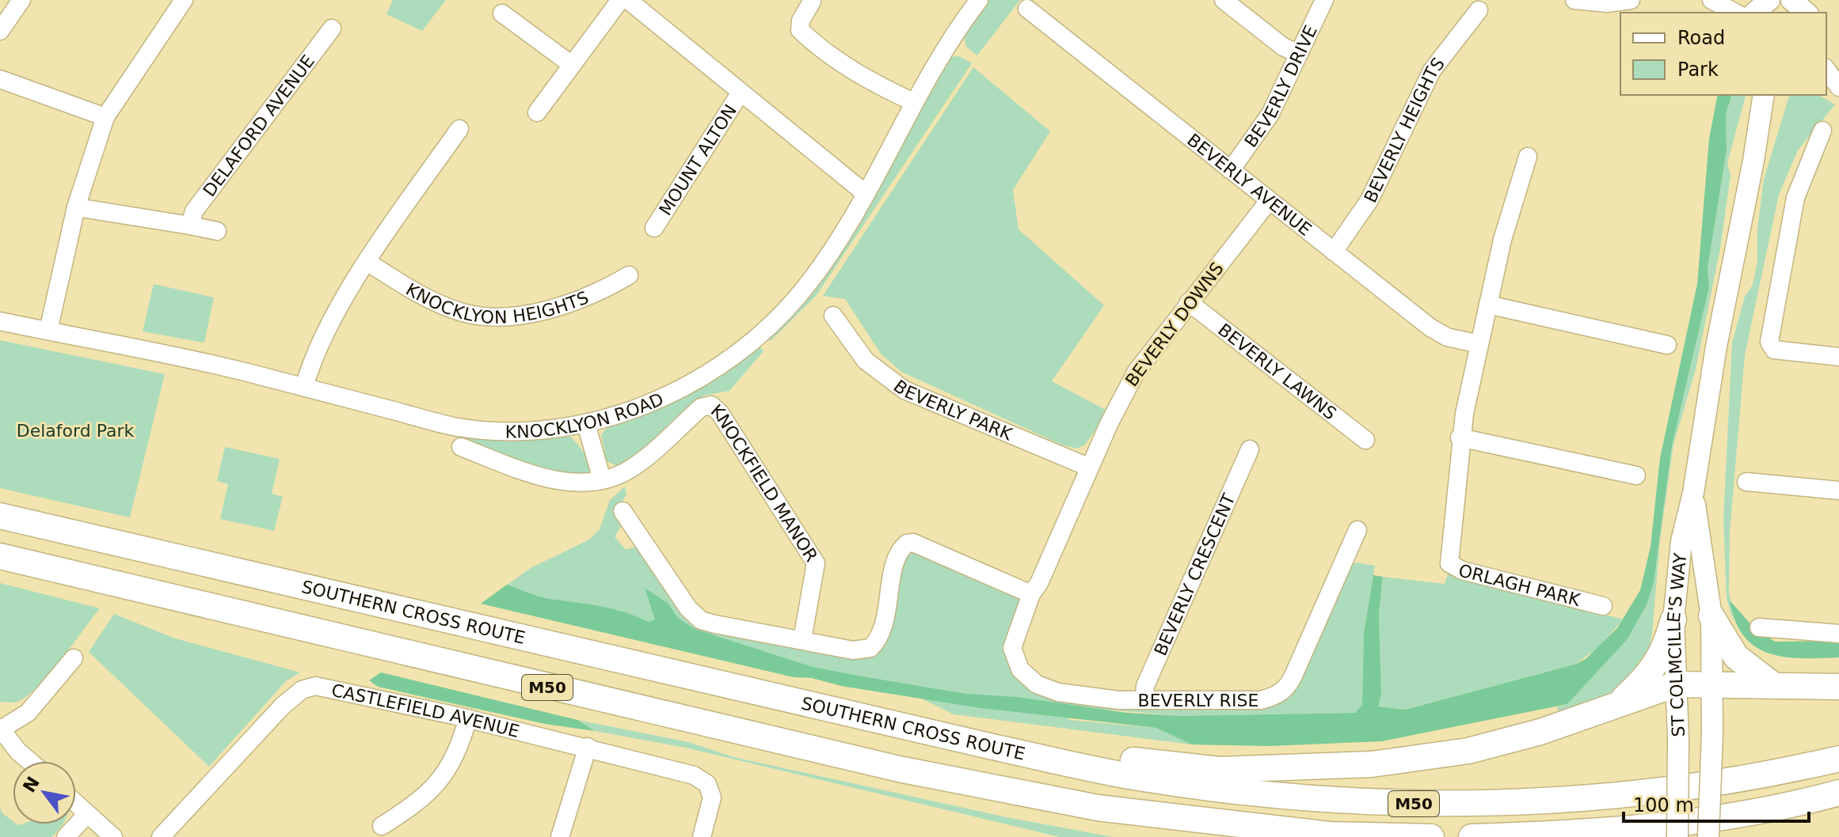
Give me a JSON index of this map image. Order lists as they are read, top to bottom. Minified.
{"streets":{"highway":["SOUTHERN CROSS ROUTE","M50"],"main road":["ST COLMCILLE'S WAY"],"street":["BEVERLY DRIVE","DELAFORD AVENUE","BEVERLY HEIGHTS","MOUNT ALTON","BEVERLY AVENUE","KNOCKLYON HEIGHTS","BEVERLY DOWNS","BEVERLY LAWNS","BEVERLY PARK","KNOCKLYON ROAD","KNOCKFIELD MANOR","BEVERLY CRESCENT","ORLAGH PARK","BEVERLY RISE","CASTLEFIELD AVENUE"]},"crossings":[["BEVERLY DRIVE","BEVERLY AVENUE"],["BEVERLY HEIGHTS","BEVERLY AVENUE"],["MOUNT ALTON","KNOCKLYON ROAD"],["BEVERLY AVENUE","BEVERLY DOWNS"],["BEVERLY AVENUE","ORLAGH PARK"],["BEVERLY DOWNS","BEVERLY LAWNS"],["BEVERLY DOWNS","BEVERLY PARK"],["BEVERLY DOWNS","BEVERLY RISE"],["BEVERLY CRESCENT","BEVERLY RISE"],["SOUTHERN CROSS ROUTE","M50"],["ST COLMCILLE'S WAY","M50"]],"parks":["Delaford Park"],"legend":["Road","Park"],"scale_bar":"100 m","north":"top left"}
